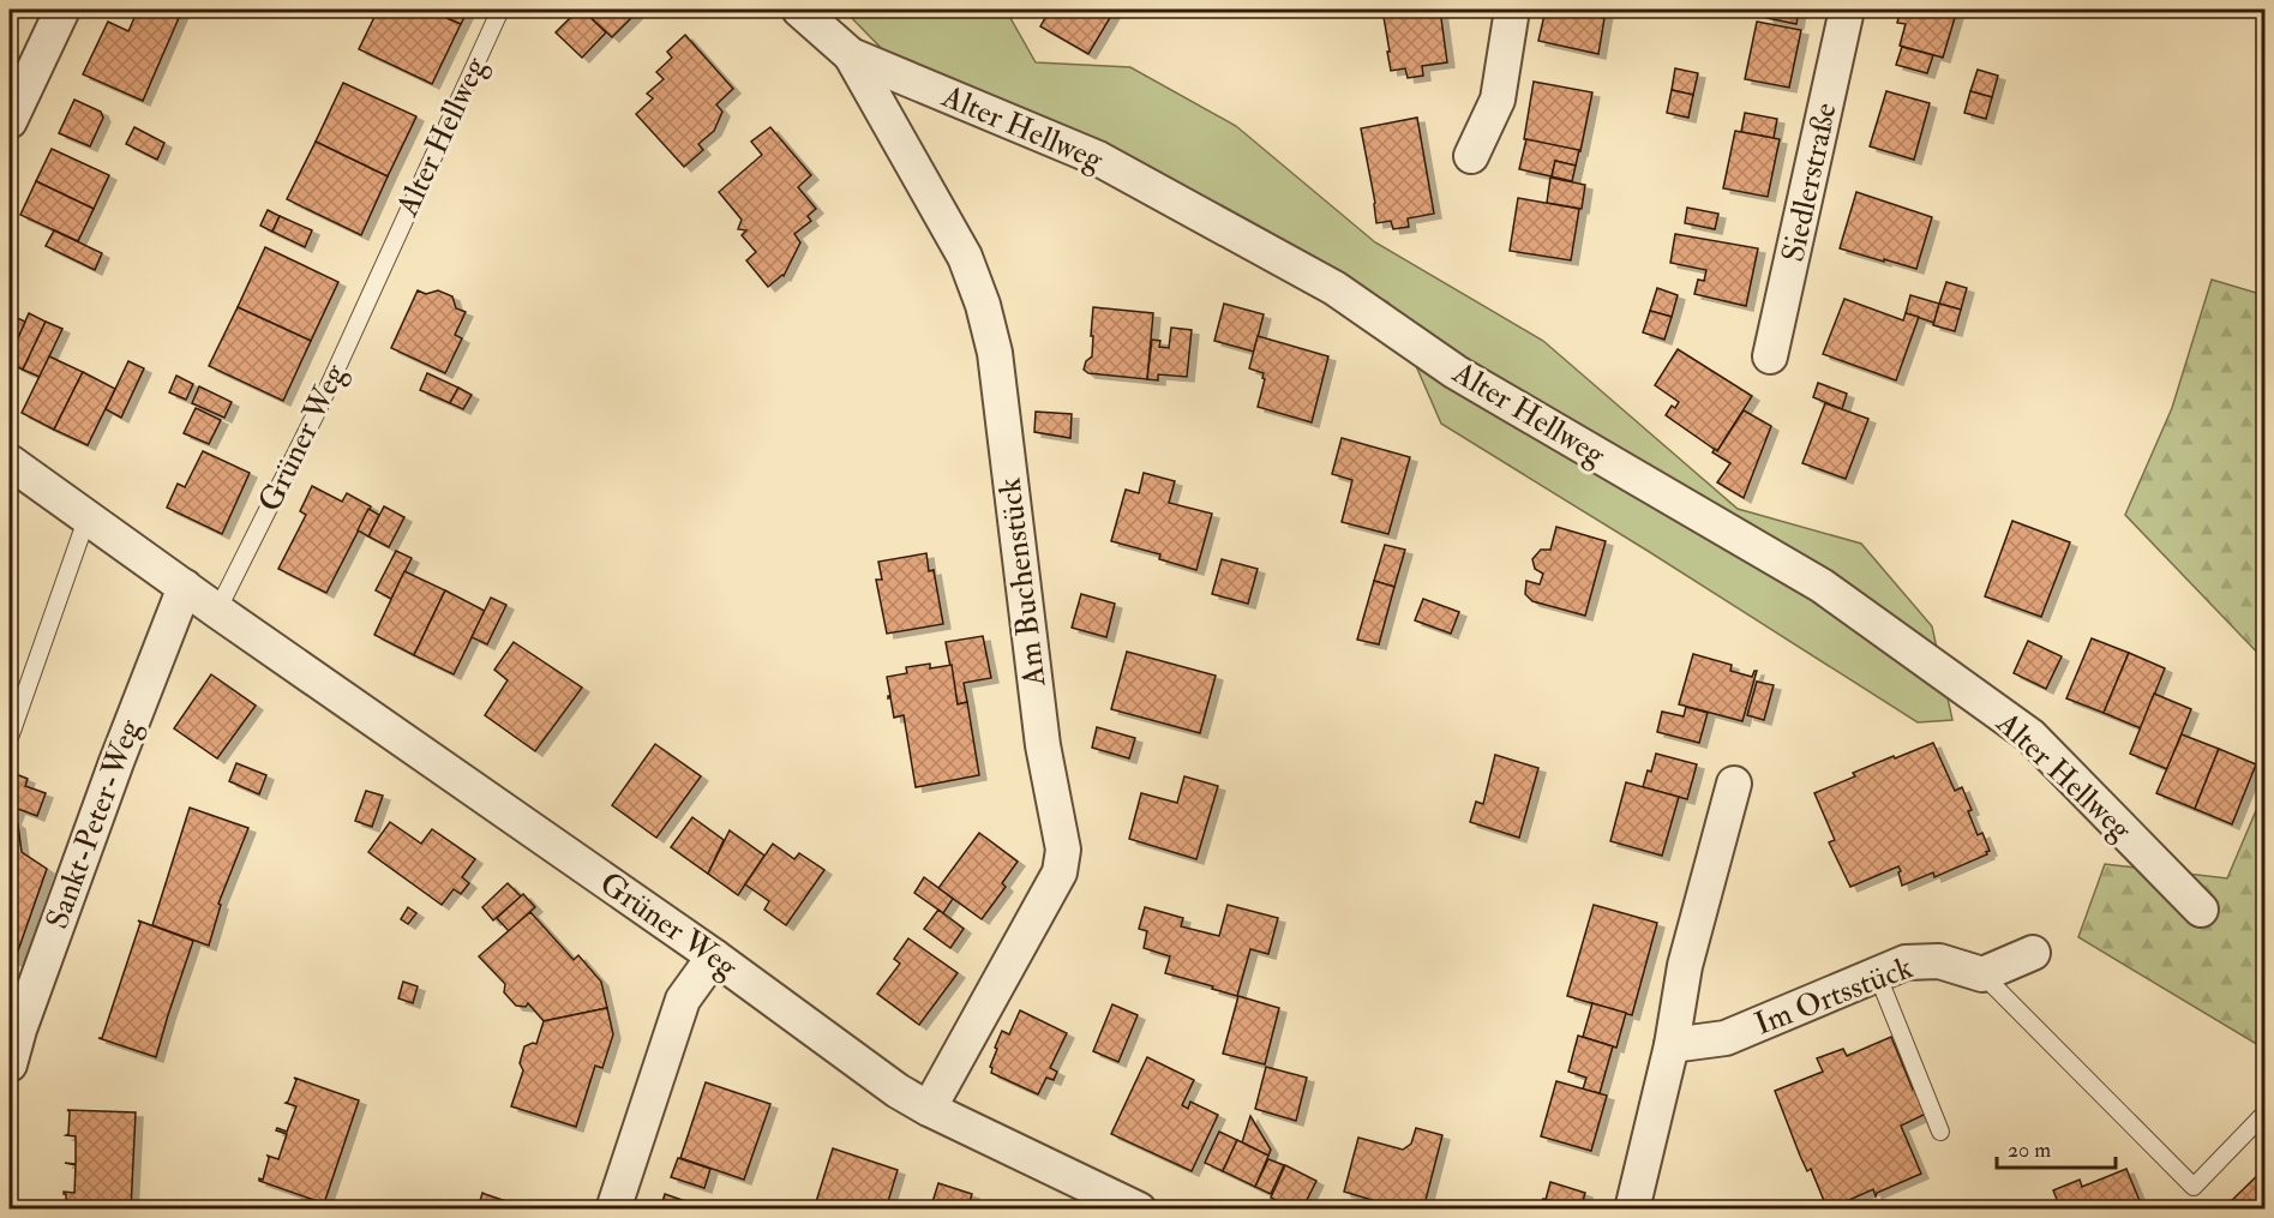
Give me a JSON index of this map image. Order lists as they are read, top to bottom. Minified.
{"streets":{"street":["Alter Hellweg","Siedlerstraße","Grüner Weg","Am Buchenstück","Sankt-Peter-Weg","Im Ortsstück"]},"crossings":[["Alter Hellweg","Grüner Weg"],["Alter Hellweg","Am Buchenstück"],["Grüner Weg","Am Buchenstück"],["Grüner Weg","Sankt-Peter-Weg"]],"scale_bar":"20 m"}
